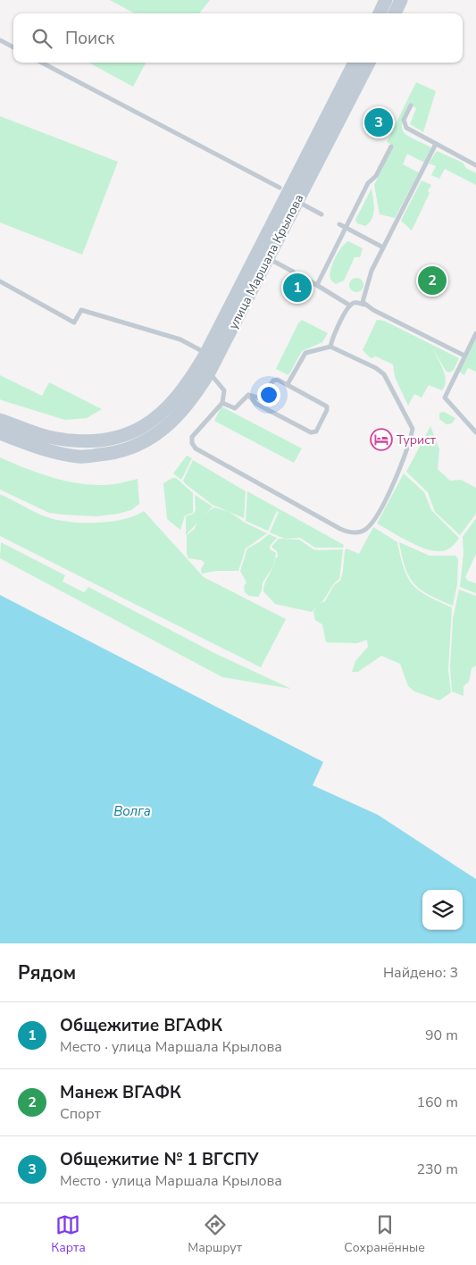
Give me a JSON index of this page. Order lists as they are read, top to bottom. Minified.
{"streets":{"main road":["улица Маршала Крылова"]},"water":["Волга"],"places":{"hotel":["Турист"]},"page":{"search":"Поиск","pins":["3","2","1"],"heading":["Рядом","Найдено: 3"],"list":[{"mark":"1","name":"Общежитие ВГАФК","note":"Место · улица Маршала Крылова","value":"90 m"},{"mark":"2","name":"Манеж ВГАФК","note":"Спорт","value":"160 m"},{"mark":"3","name":"Общежитие № 1 ВГСПУ","note":"Место · улица Маршала Крылова","value":"230 m"}],"nav":["Карта","Маршрут","Сохранённые"]}}
